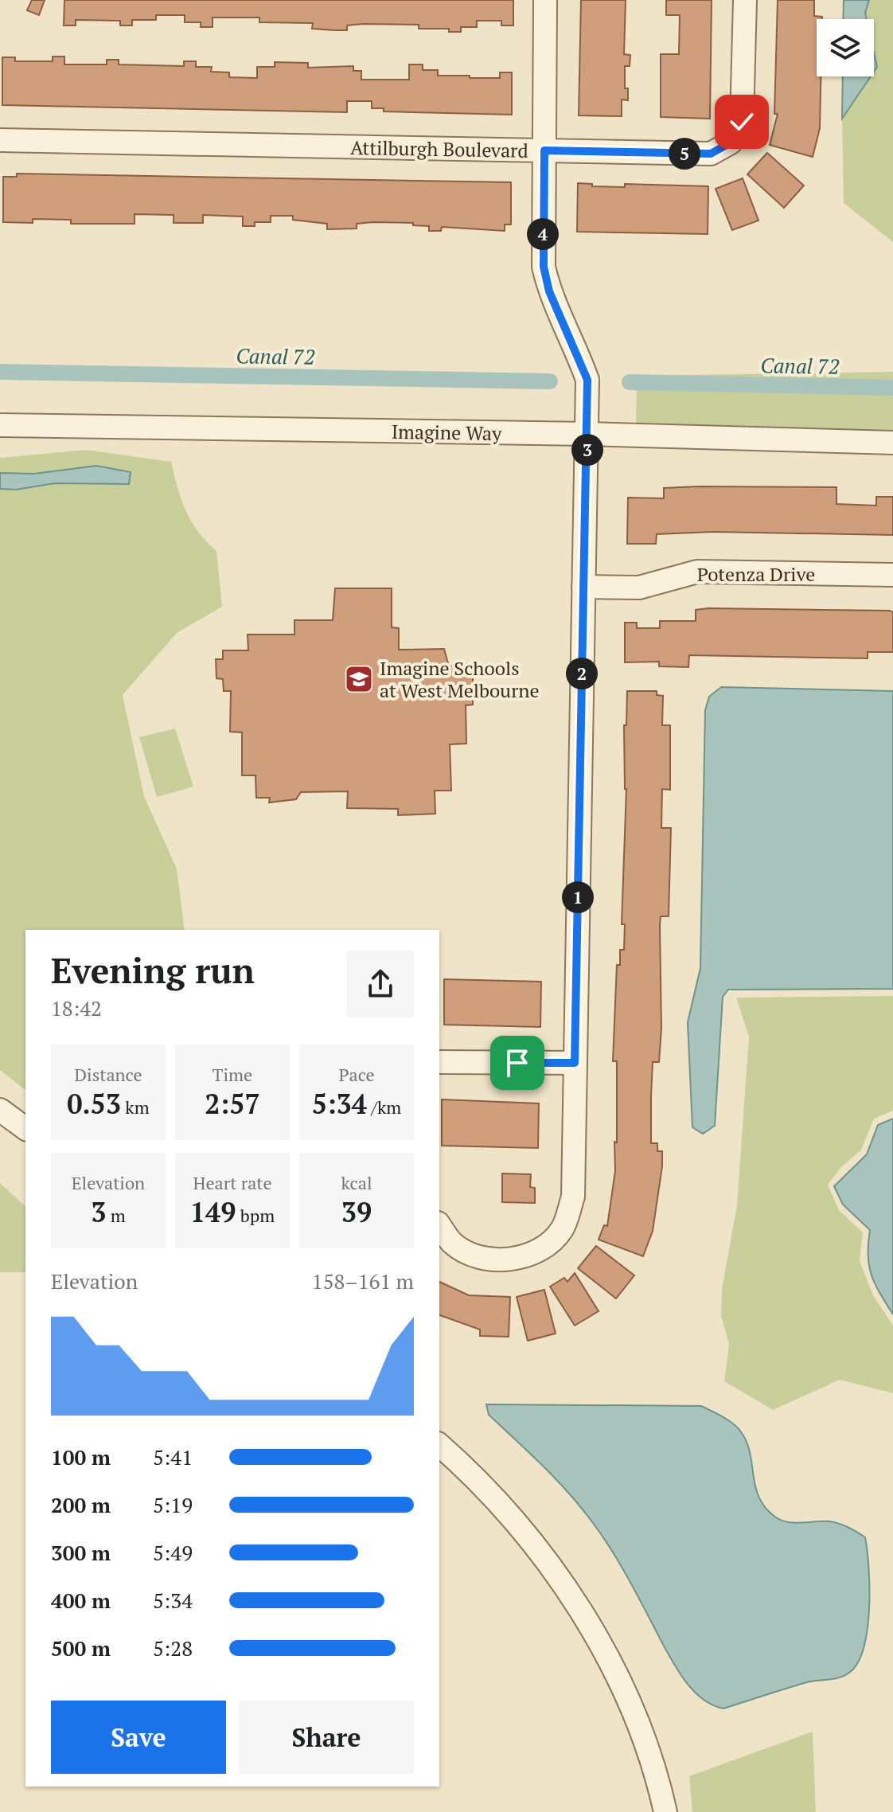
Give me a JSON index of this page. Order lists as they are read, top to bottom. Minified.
{"streets":{"street":["Attilburgh Boulevard","Imagine Way","Potenza Drive"]},"water":["Canal 72"],"places":{"school or university":["Imagine Schools at West Melbourne"]},"page":{"pins":["5","4","3","2","1"],"heading":["Evening run","18:42"],"stats":[["Distance","0.53 km"],["Time","2:57"],["Pace","5:34 /km"],["Elevation","3 m"],["Heart rate","149 bpm"],["kcal","39"]],"chart":["Elevation","158–161 m"],"list":[{"name":"100 m","note":"5:41"},{"name":"200 m","note":"5:19"},{"name":"300 m","note":"5:49"},{"name":"400 m","note":"5:34"},{"name":"500 m","note":"5:28"}],"buttons":["Save","Share"]}}
